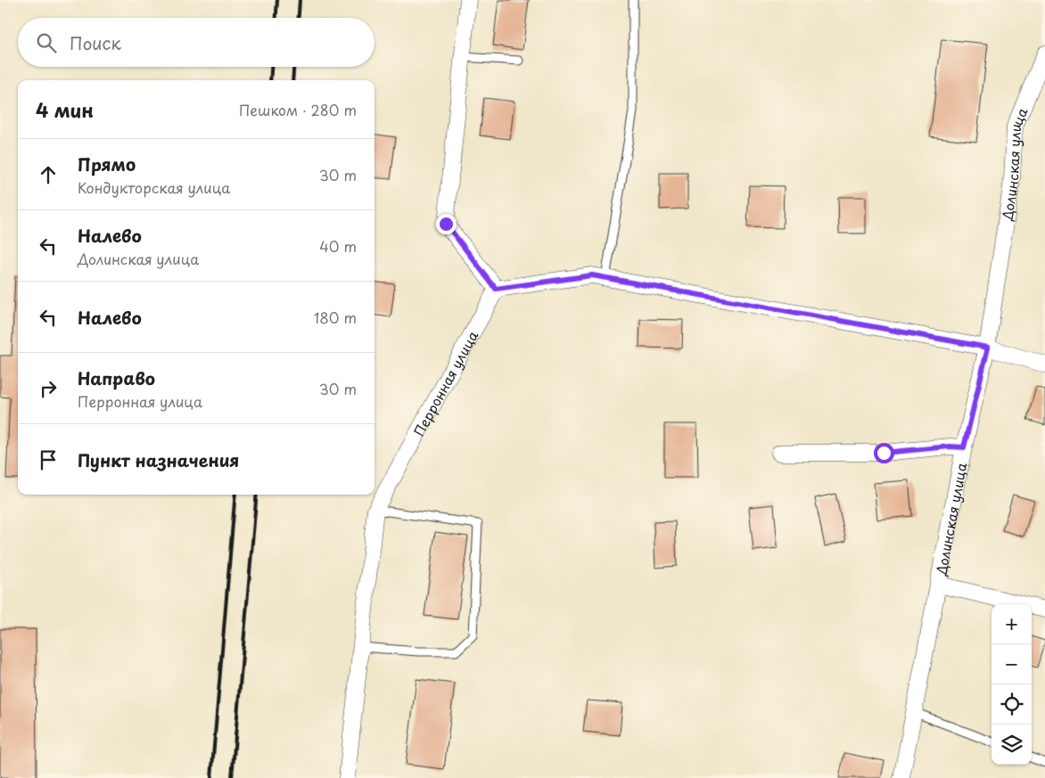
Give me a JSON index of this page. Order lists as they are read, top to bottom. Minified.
{"streets":{"street":["Долинская улица","Перронная улица"]},"page":{"search":"Поиск","heading":["4 мин","Пешком · 280 m"],"list":[["Прямо","Кондукторская улица","30 m"],["Налево","Долинская улица","40 m"],["Налево","180 m"],["Направо","Перронная улица","30 m"],"Пункт назначения"],"map_buttons":["+","−"]}}
